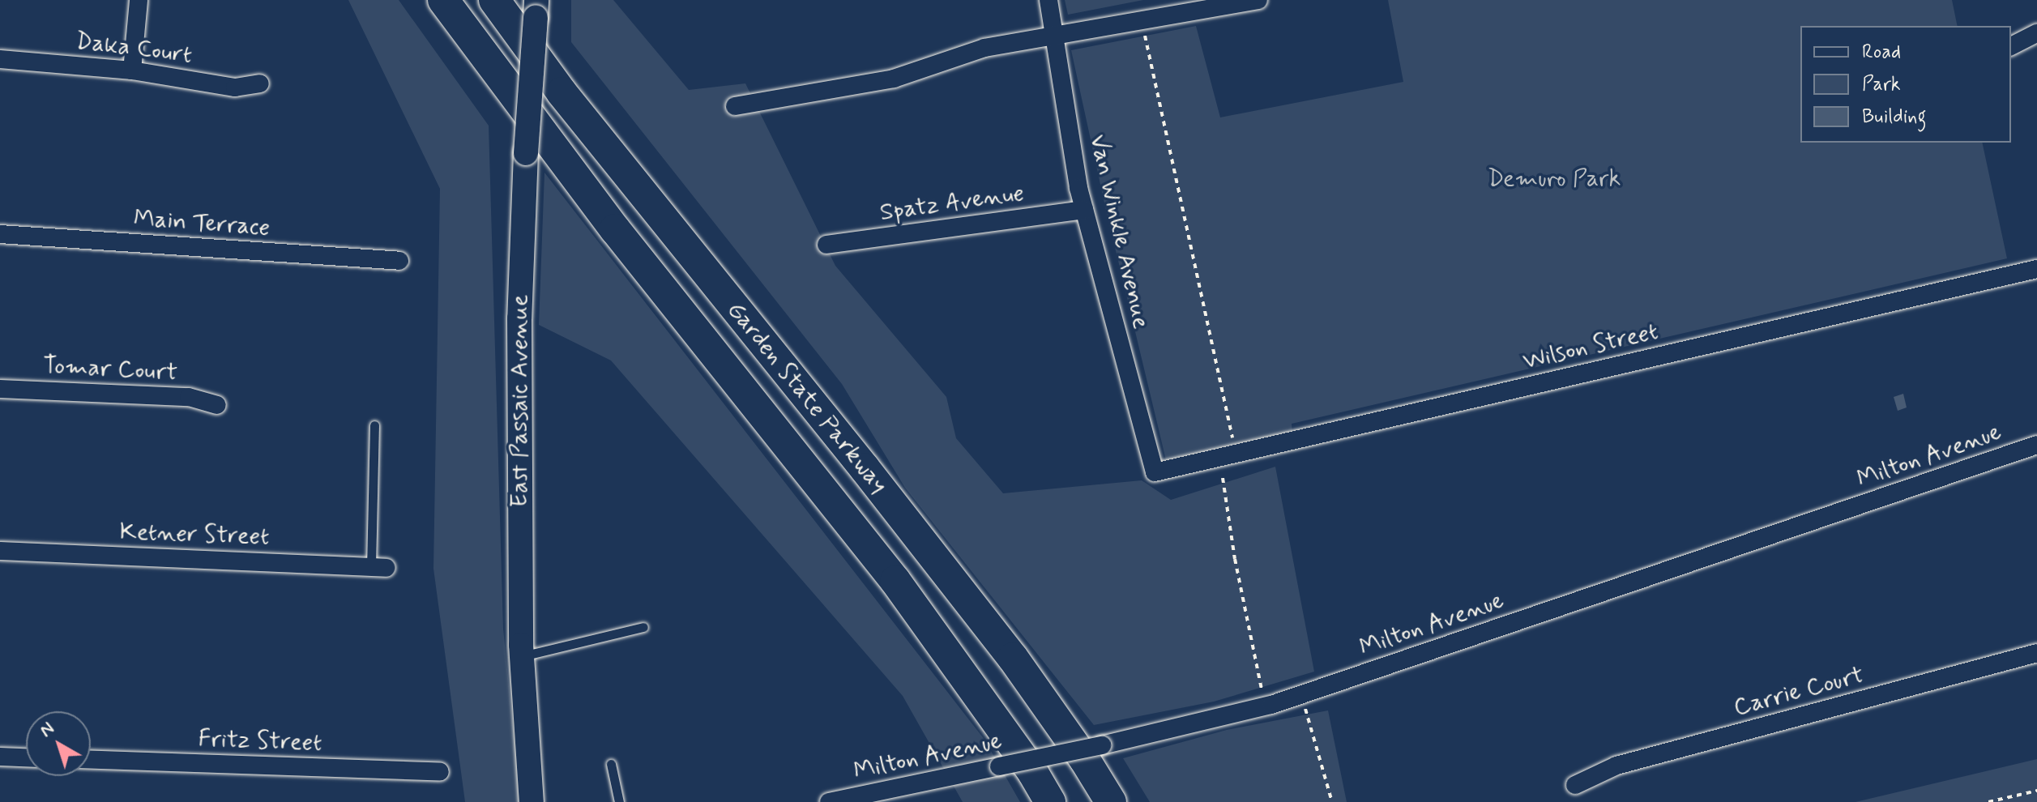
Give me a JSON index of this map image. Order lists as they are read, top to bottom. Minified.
{"streets":{"highway":["Garden State Parkway"],"main road":["East Passaic Avenue"],"street":["Daka Court","Spatz Avenue","Main Terrace","Van Winkle Avenue","Wilson Street","Tomar Court","Milton Avenue","Ketner Street","Carrie Court","Fritz Street"]},"crossings":[["Spatz Avenue","Van Winkle Avenue"],["Van Winkle Avenue","Wilson Street"]],"parks":["Demuro Park"],"legend":["Road","Park","Building"],"north":"top left"}
